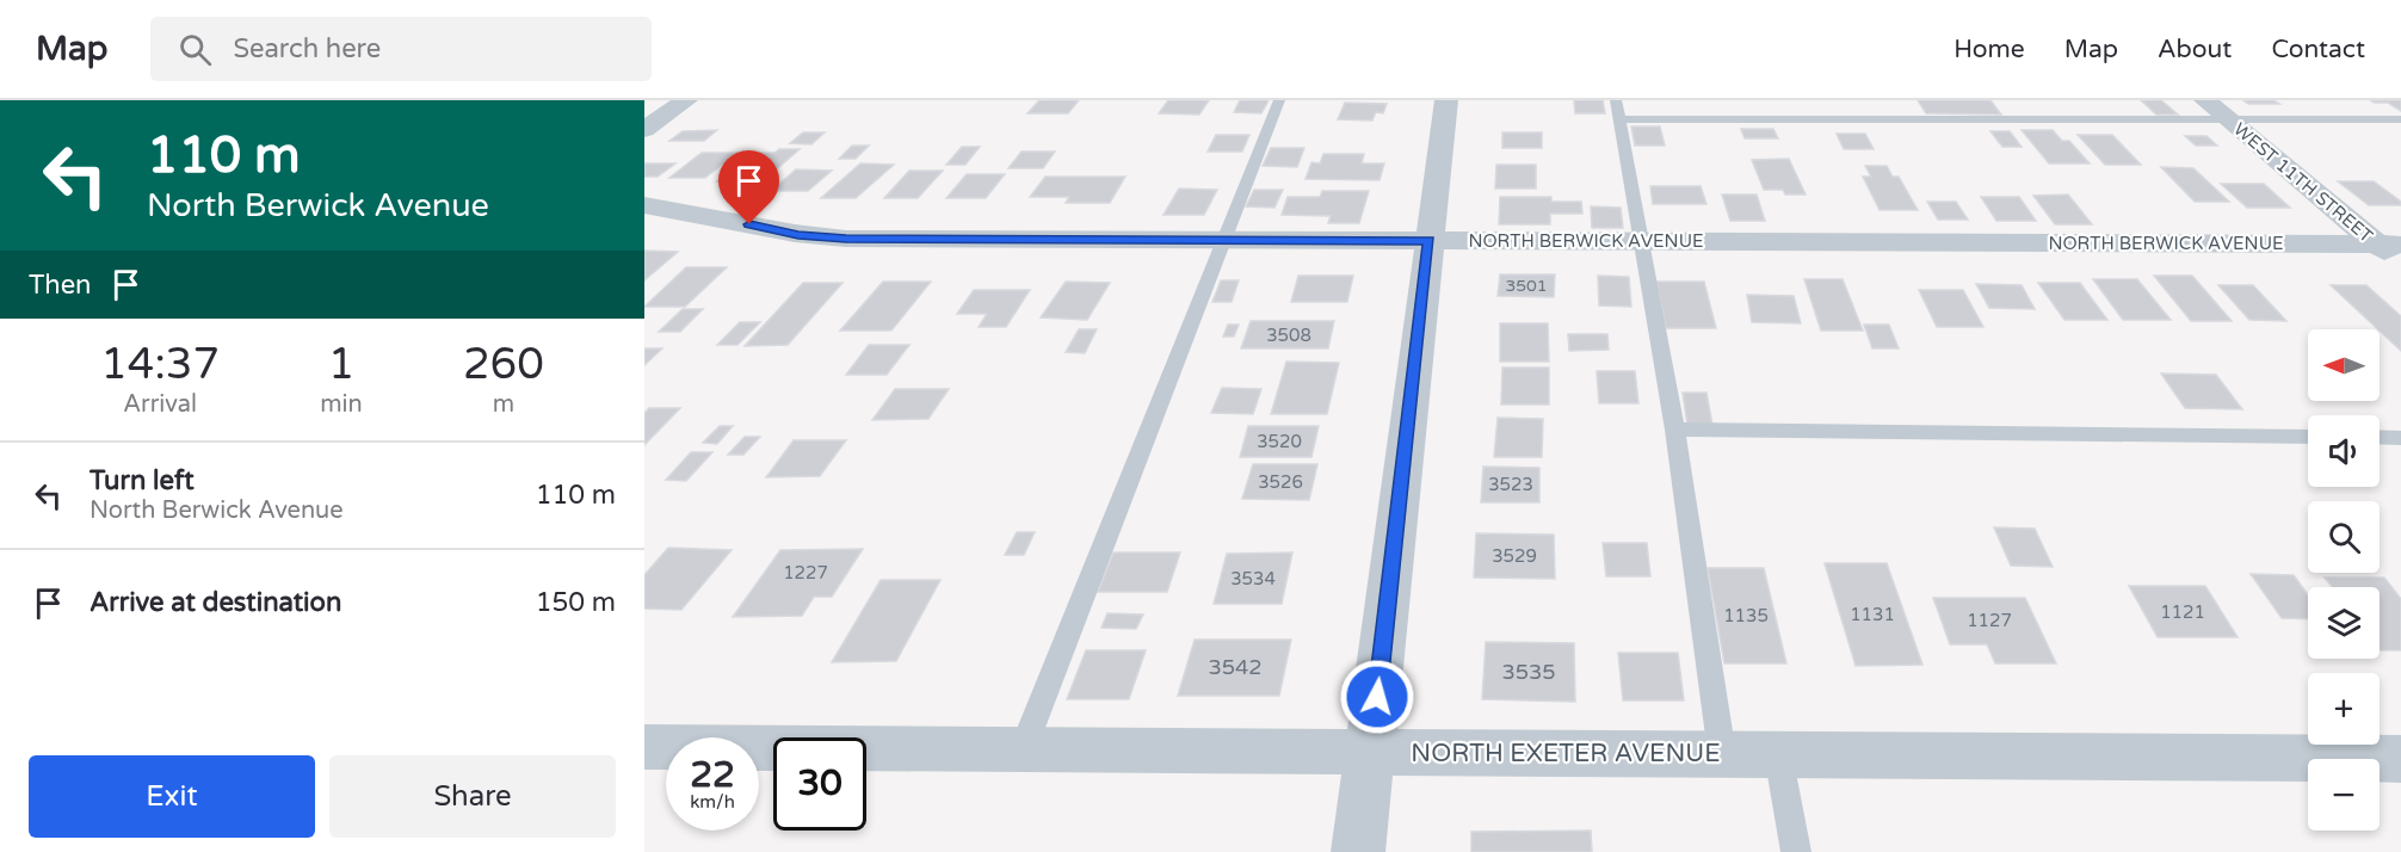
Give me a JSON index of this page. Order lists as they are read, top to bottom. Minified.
{"streets":{"street":["WEST 11TH STREET","NORTH BERWICK AVENUE","NORTH EXETER AVENUE"]},"crossings":[["WEST 11TH STREET","NORTH BERWICK AVENUE"]],"house_numbers":["3501","3508","3520","3526","3523","3529","1227","3534","1121","1131","1135","1127","3542","3535"],"north":"left","page":{"header":"Map","search":"Search here","nav":["Home","Map","About","Contact"],"turn":["110 m","North Berwick Avenue"],"then":"Then","eta":["14:37","Arrival","1","min","260","m"],"map_buttons":["+","−"],"list":[{"name":"Turn left","note":"North Berwick Avenue","value":"110 m"},{"name":"Arrive at destination","value":"150 m"}],"speed":"22 km/h","limit":"30","buttons":["Exit","Share"]}}
